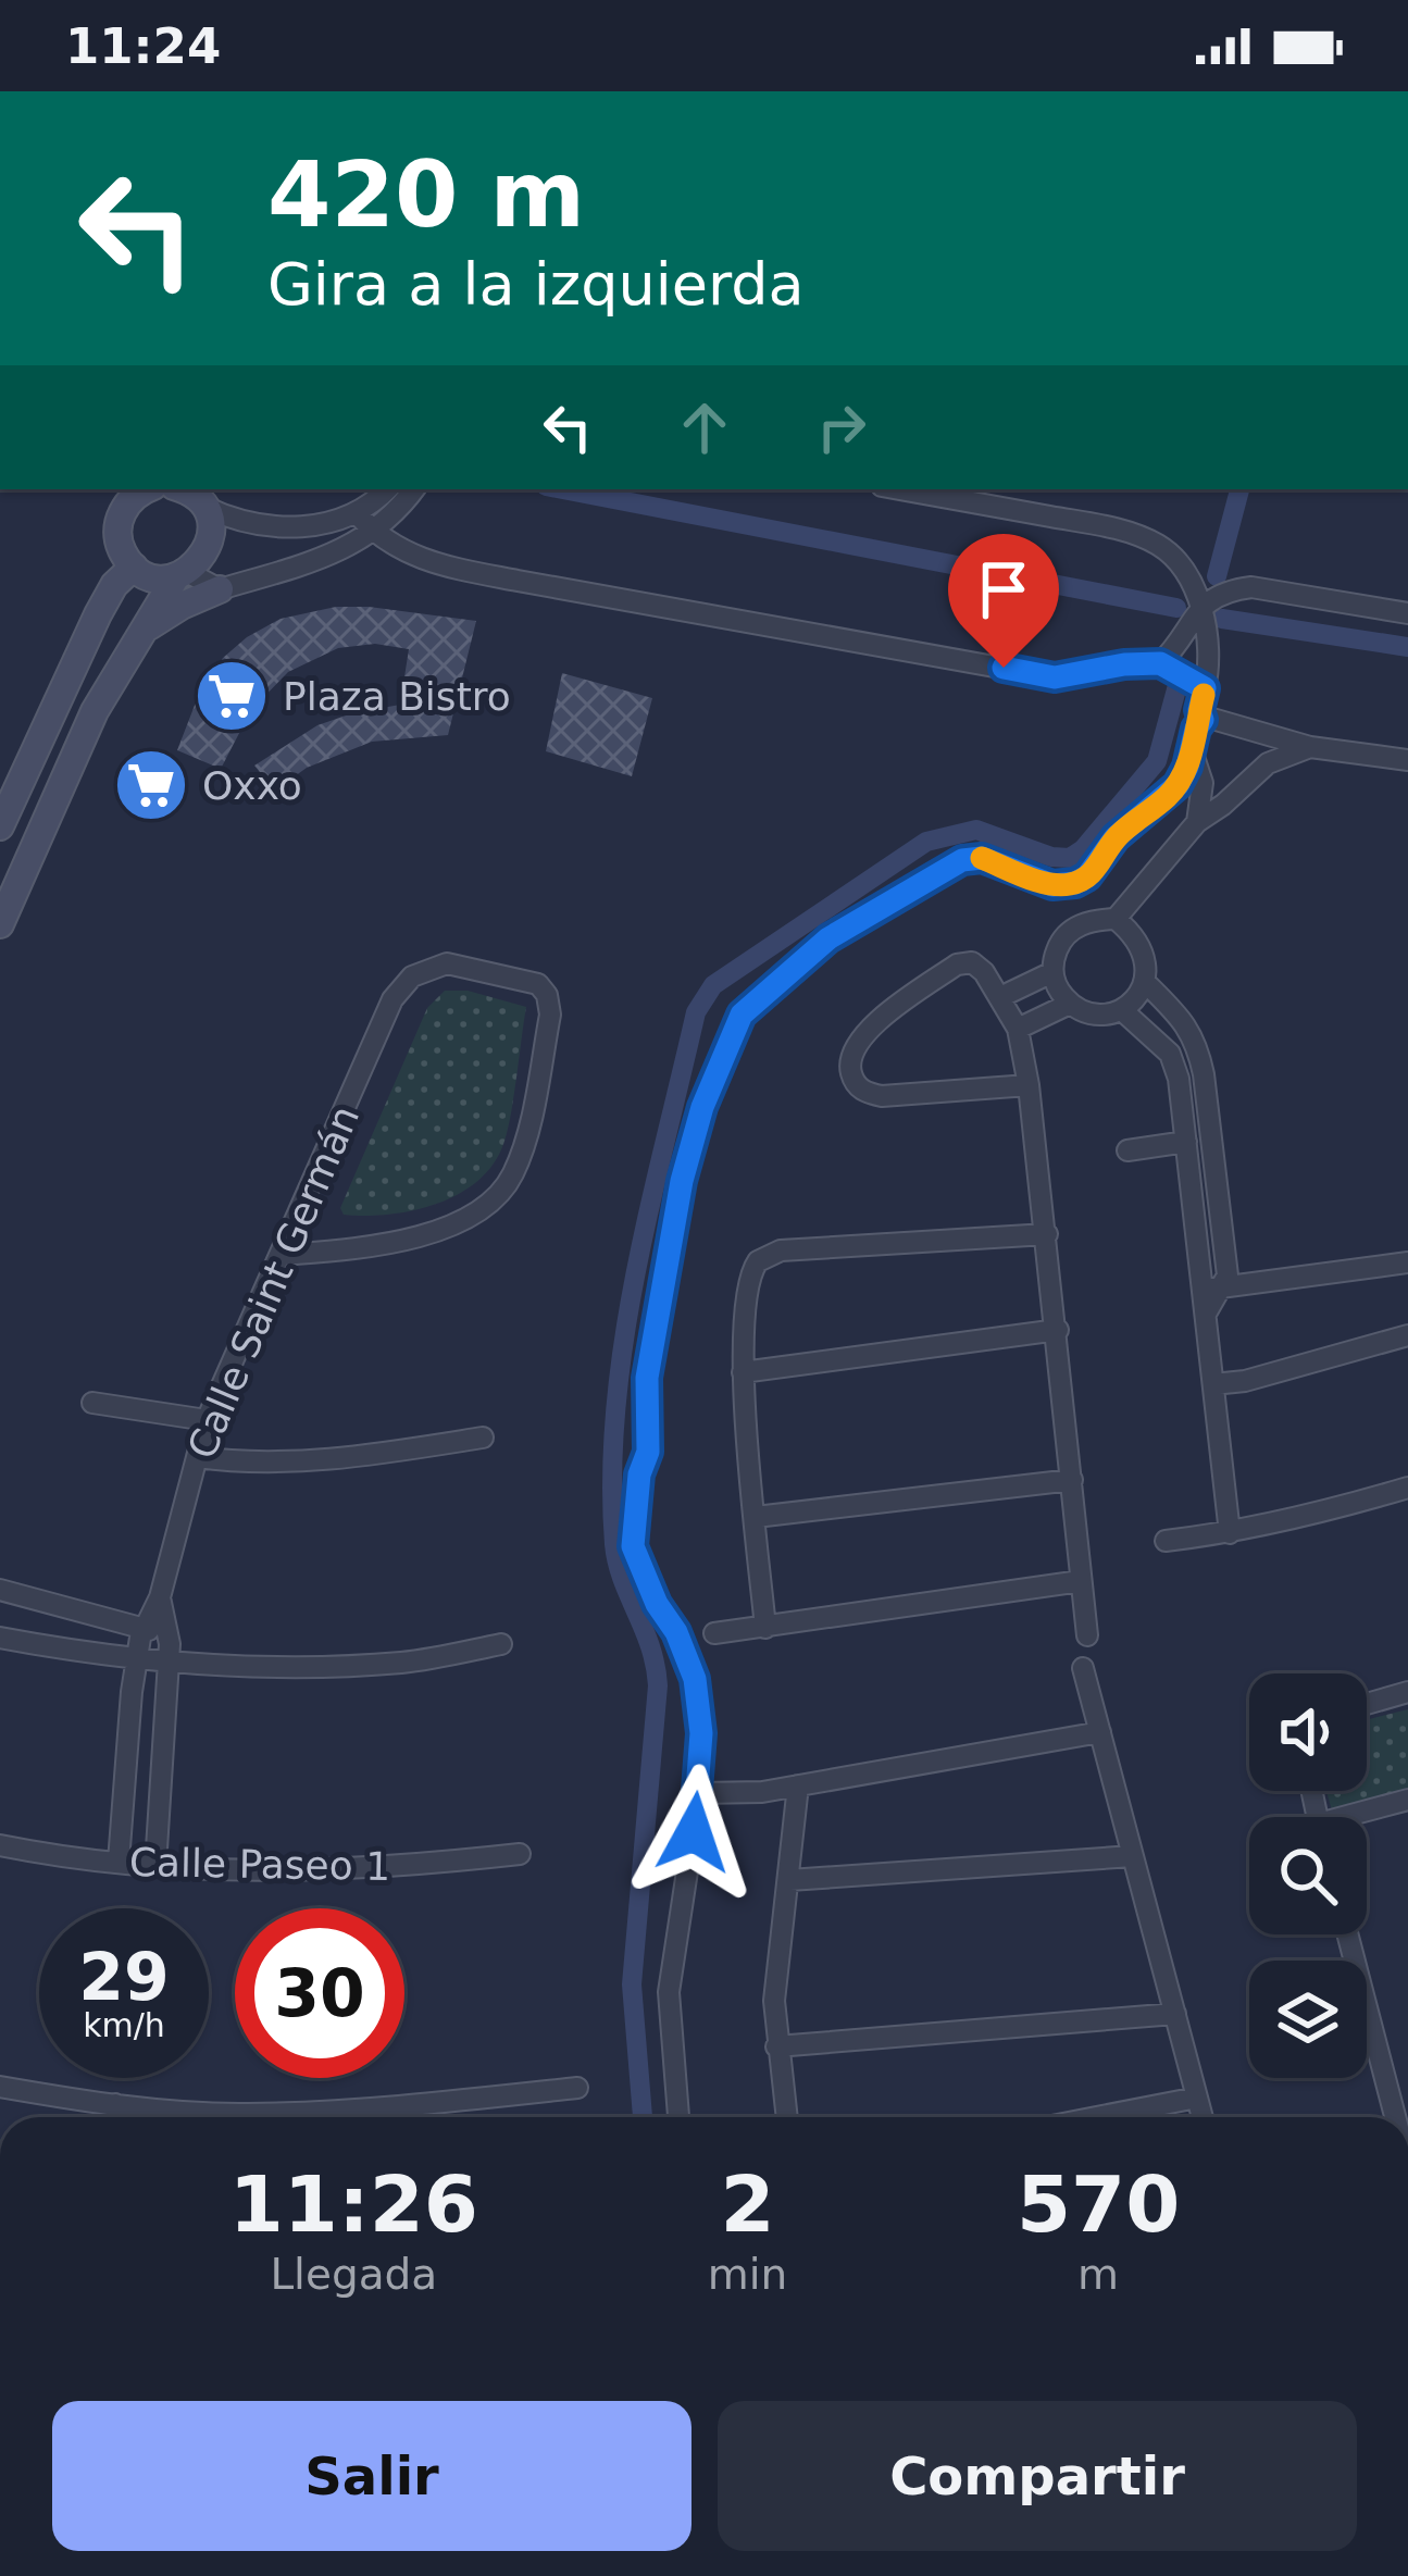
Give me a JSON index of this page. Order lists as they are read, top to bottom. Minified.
{"streets":{"street":["Calle Saint Germán","Calle Paseo 1"]},"crossings":[["Calle Saint Germán","Calle Paseo 1"]],"places":{"supermarket":["Plaza Bistro","Oxxo"]},"page":{"status":"11:24","turn":["420 m","Gira a la izquierda"],"speed":"29 km/h","limit":"30","eta":["11:26","Llegada","2","min","570","m"],"buttons":["Salir","Compartir"]}}
